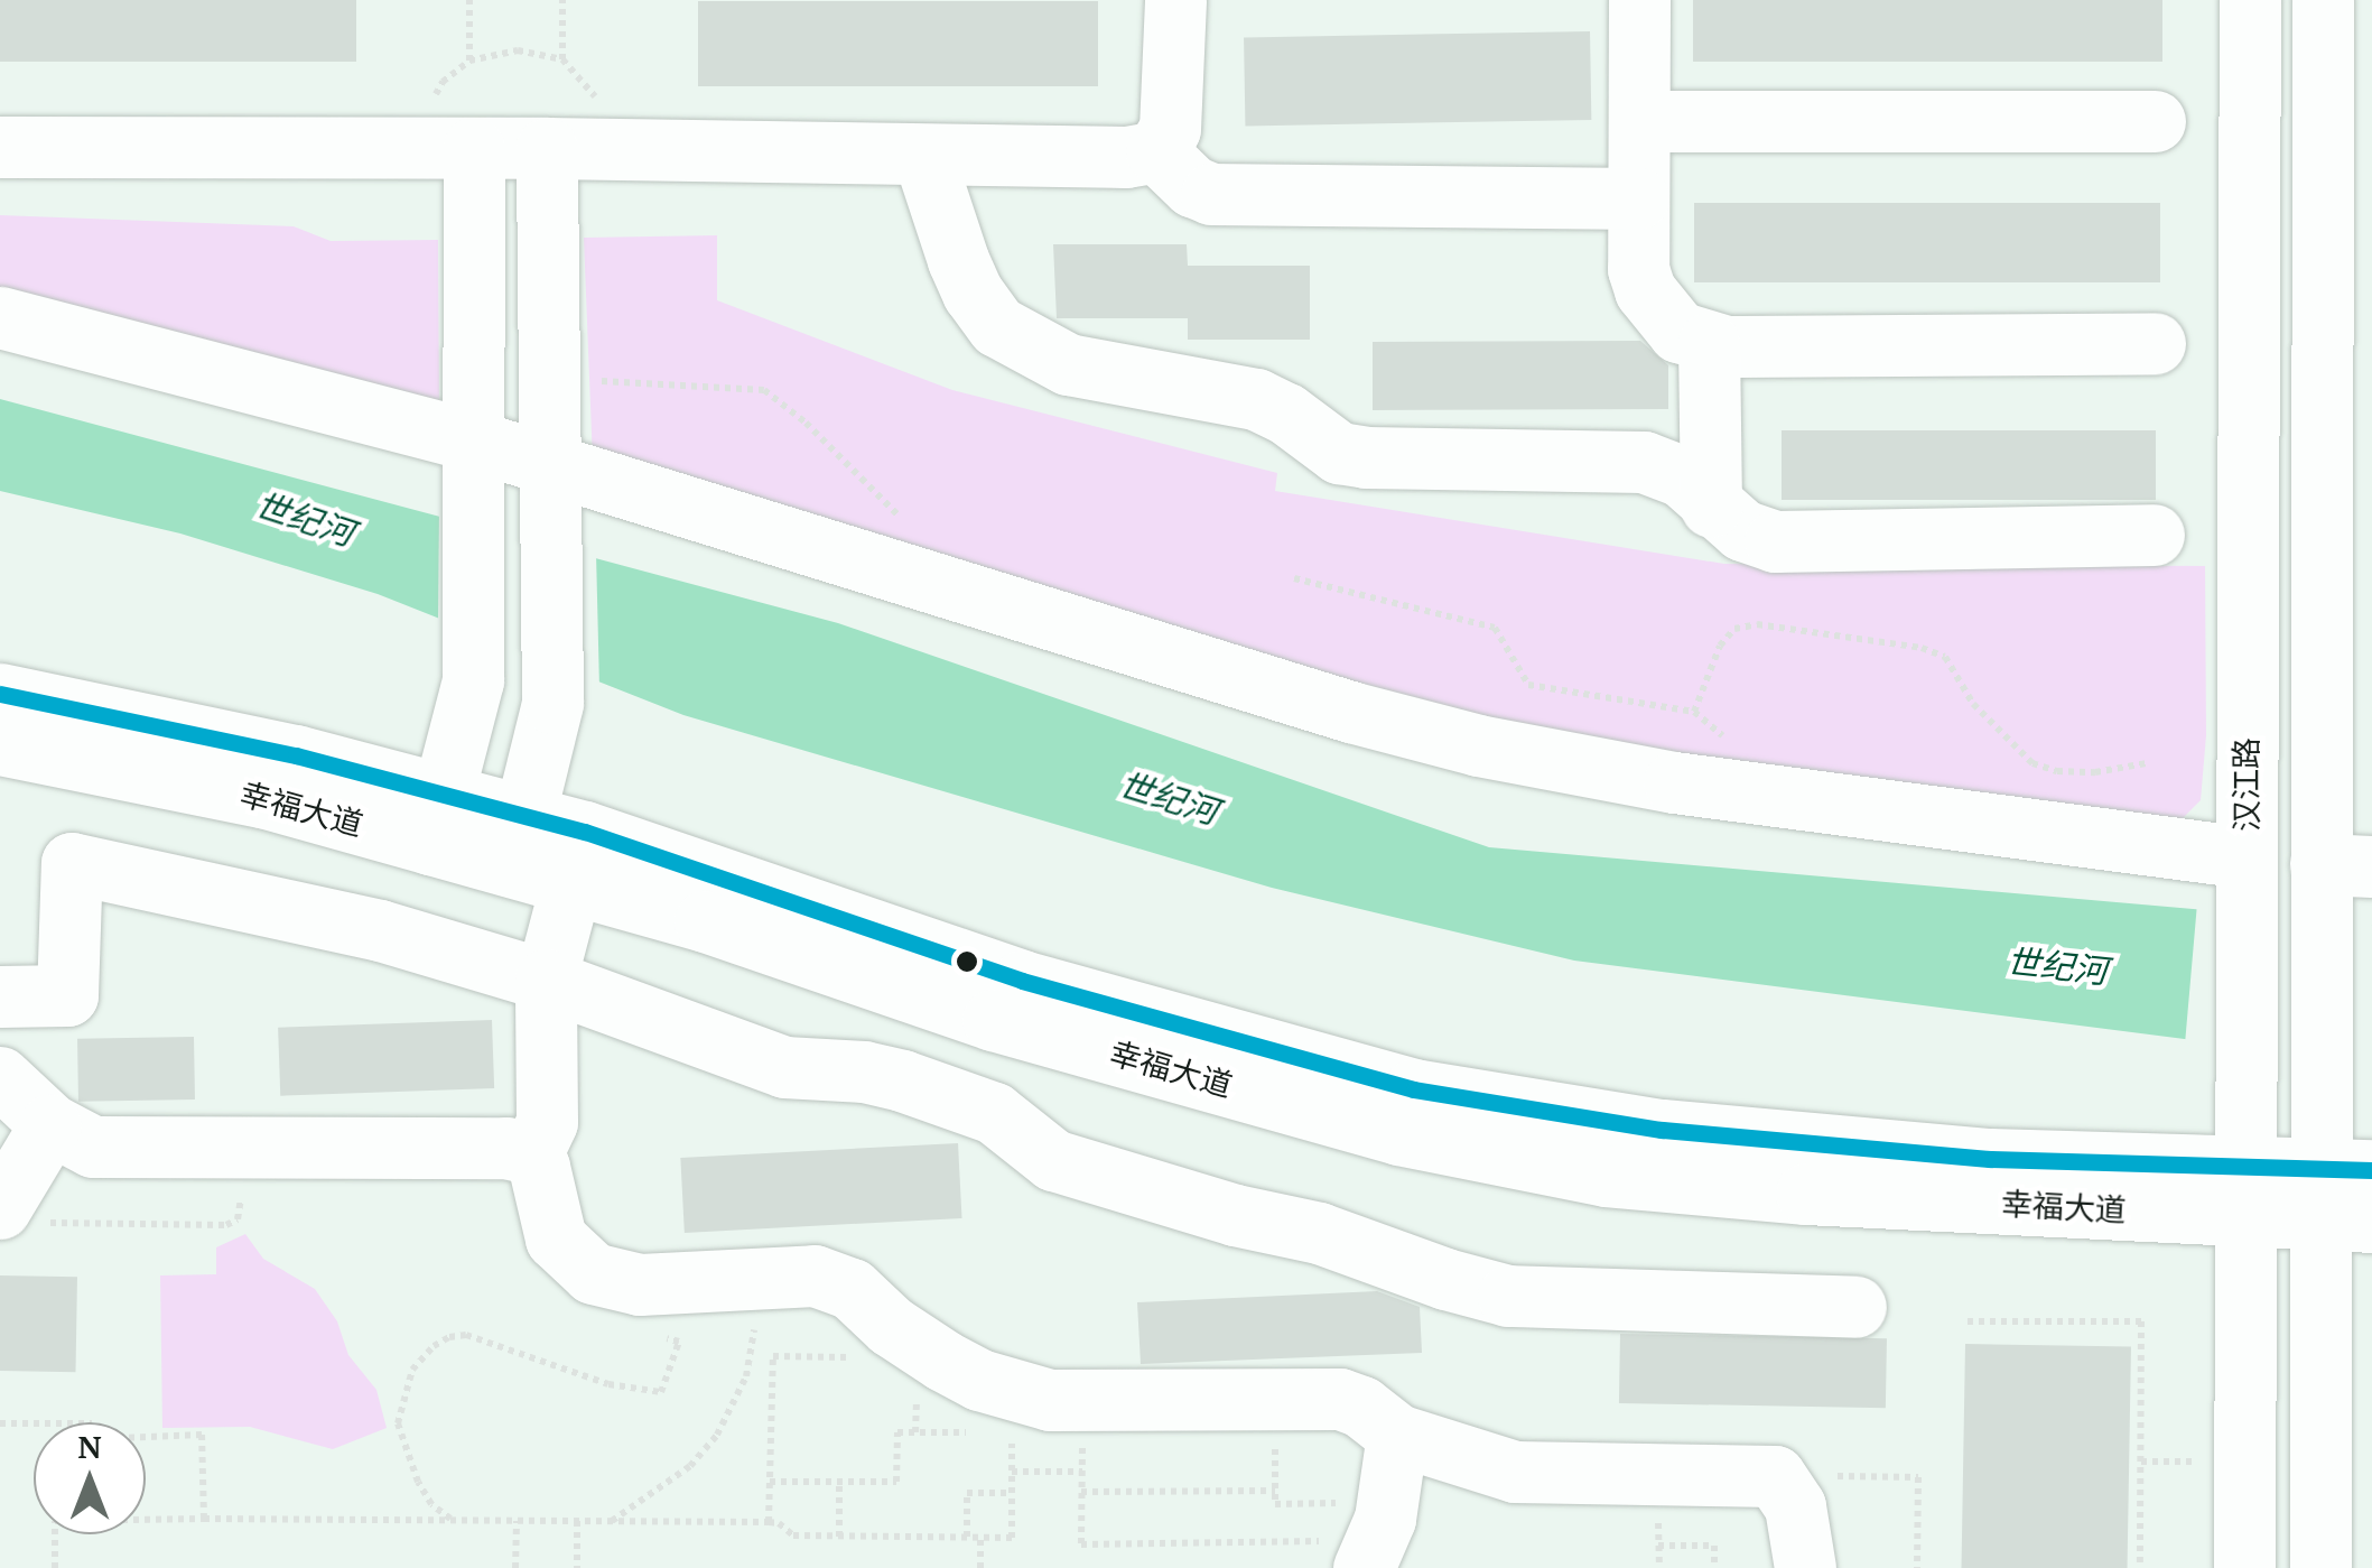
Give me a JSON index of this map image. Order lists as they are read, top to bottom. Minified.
{"streets":{"street":["汉江路","幸福大道"]},"crossings":[["汉江路","幸福大道"]],"water":["世纪河"],"north":"top"}
